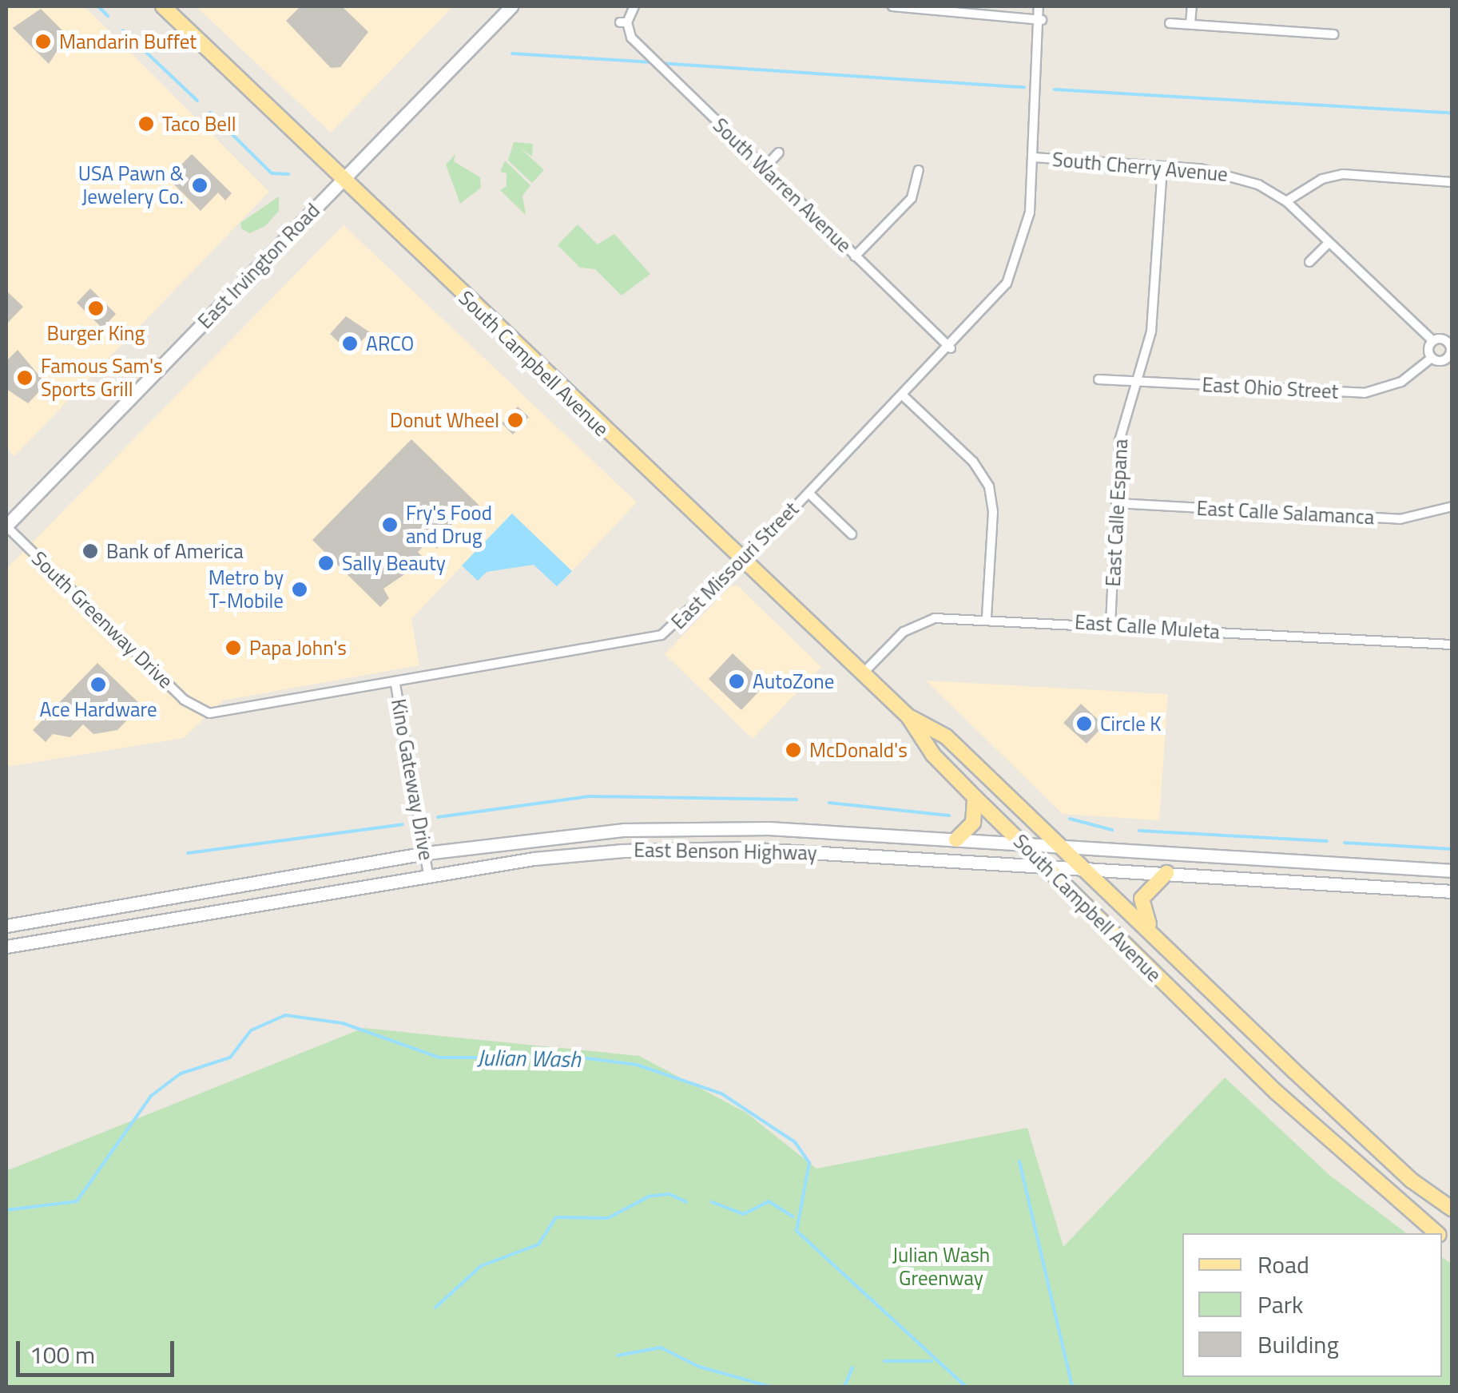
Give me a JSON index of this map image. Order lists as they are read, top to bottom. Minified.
{"streets":{"main road":["East Irvington Road","South Campbell Avenue","East Benson Highway"],"street":["South Cherry Avenue","South Warren Avenue","East Ohio Street","East Calle Espana","East Calle Salamanca","East Missouri Street","South Greenway Drive","East Calle Muleta","Kino Gateway Drive"]},"crossings":[["South Cherry Avenue","East Calle Espana"],["South Cherry Avenue","East Missouri Street"],["South Warren Avenue","East Missouri Street"],["East Irvington Road","South Campbell Avenue"],["East Irvington Road","South Greenway Drive"],["South Campbell Avenue","East Missouri Street"],["South Campbell Avenue","East Calle Muleta"],["South Campbell Avenue","East Benson Highway"],["East Ohio Street","East Calle Espana"],["East Calle Espana","East Calle Salamanca"],["East Calle Espana","East Calle Muleta"],["East Missouri Street","South Greenway Drive"],["East Missouri Street","Kino Gateway Drive"],["Kino Gateway Drive","East Benson Highway"]],"water":["Julian Wash"],"parks":["Julian Wash Greenway"],"places":["Mandarin Buffet","Taco Bell","USA Pawn & Jewelery Co.","Burger King","ARCO","Famous Sam's Sports Grill","Donut Wheel","Fry's Food and Drug","Bank of America","Sally Beauty","Metro by T-Mobile","Papa John's","AutoZone","Ace Hardware","Circle K","McDonald's"],"legend":["Road","Park","Building"],"scale_bar":"100 m"}
